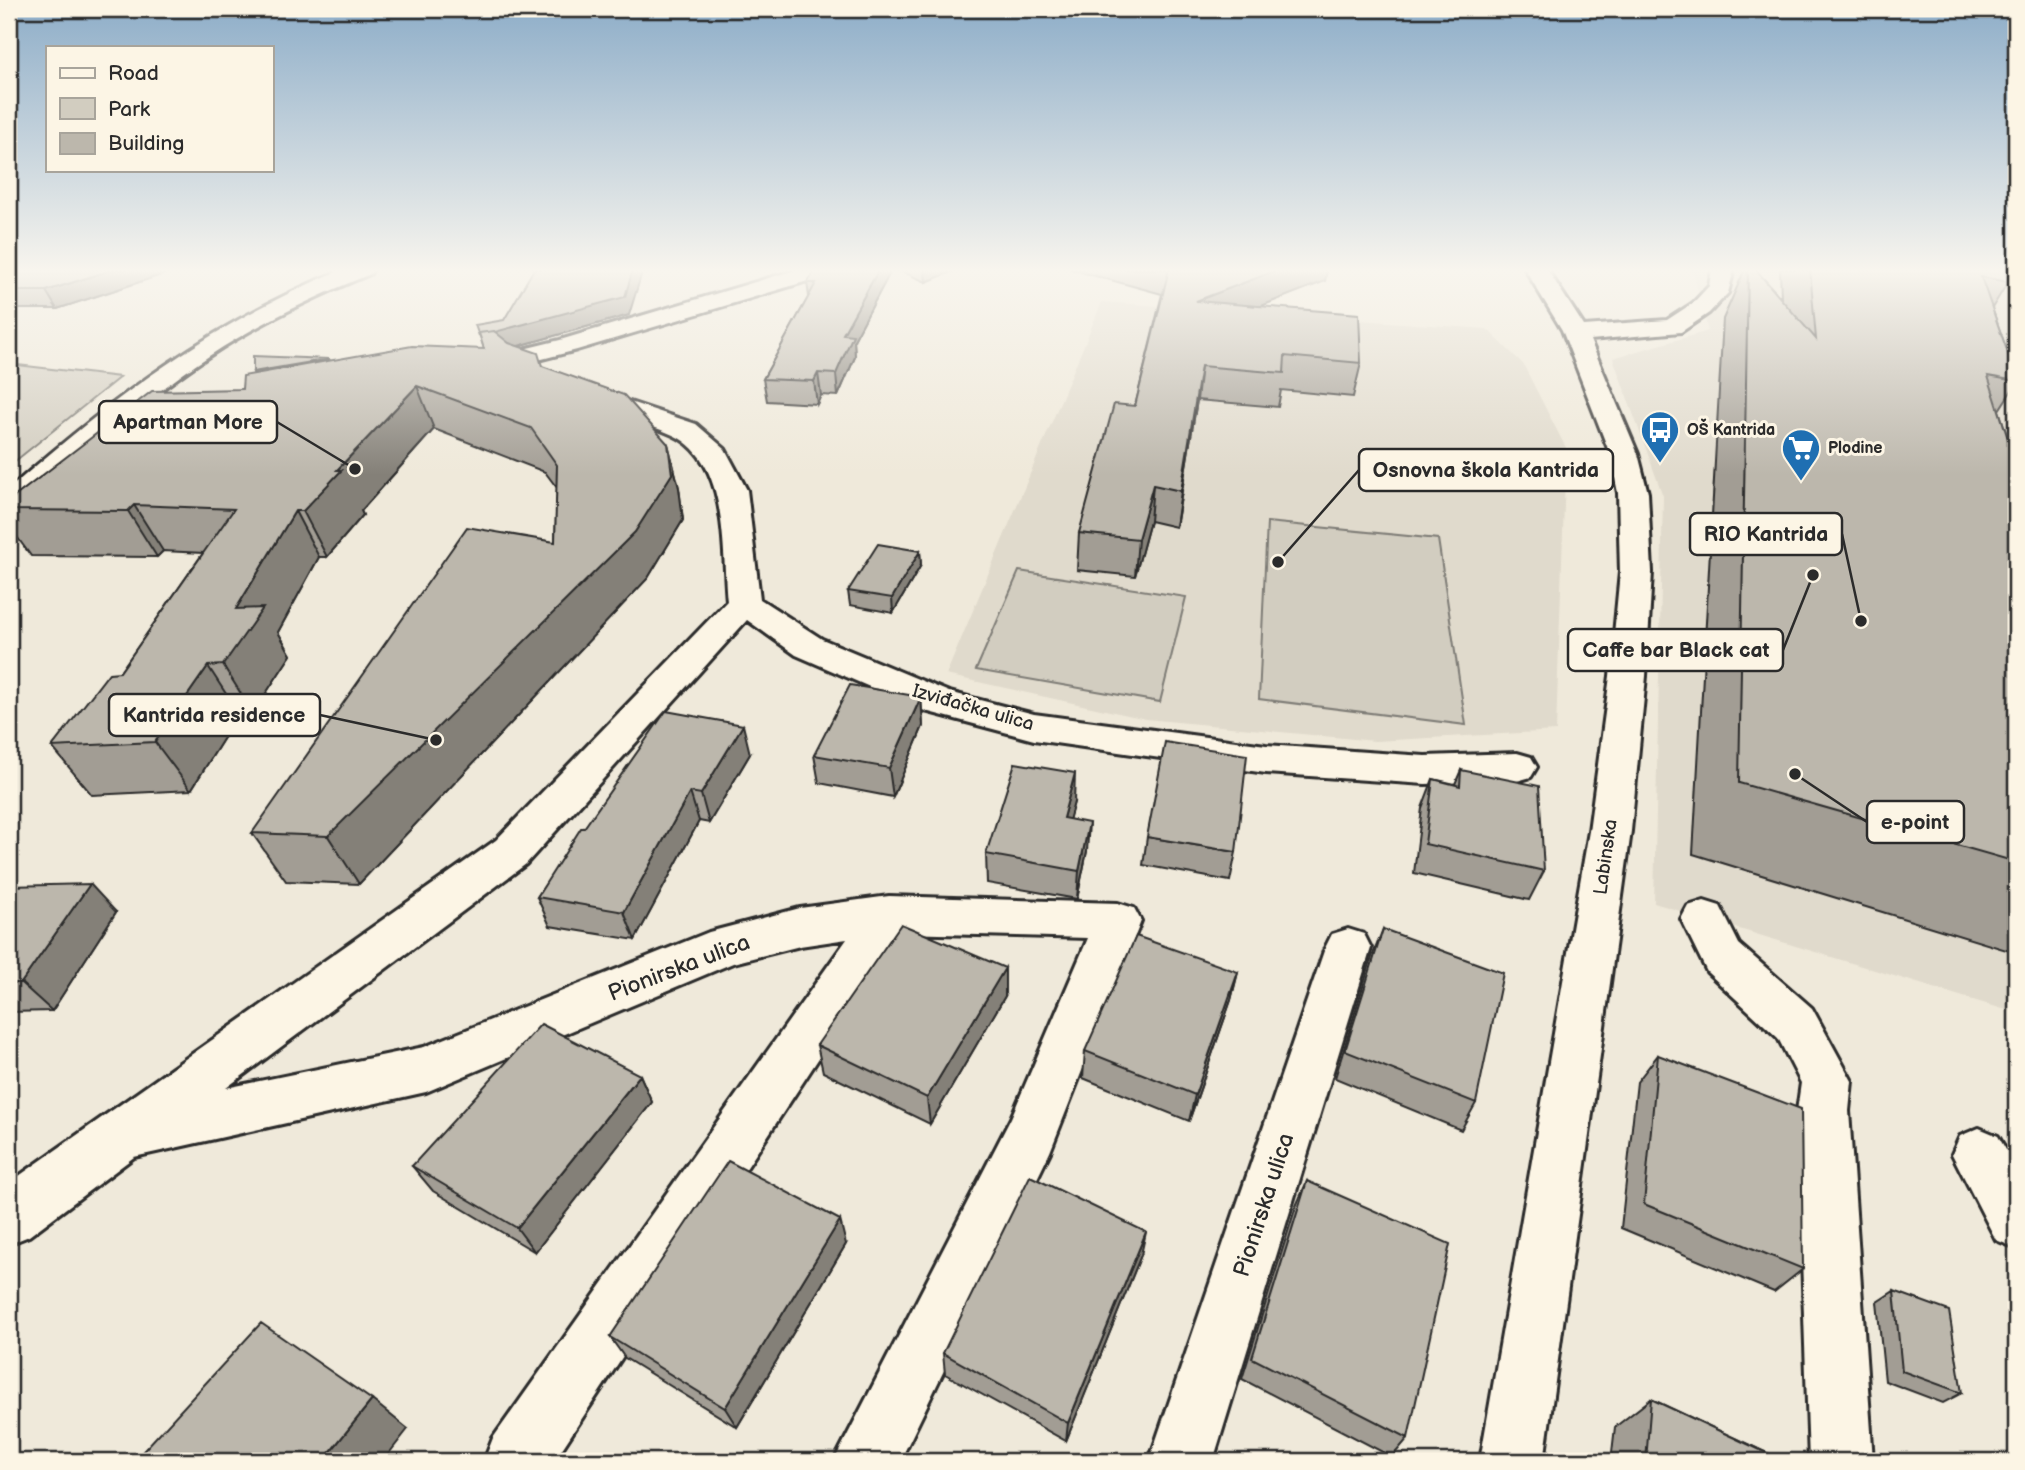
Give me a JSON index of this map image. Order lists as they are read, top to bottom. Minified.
{"streets":{"street":["Izviđačka ulica","Labinska","Pionirska ulica"]},"crossings":[["Izviđačka ulica","Pionirska ulica"]],"places":{"bus stop":["OŠ Kantrida"],"other":["Apartman More","Osnovna škola Kantrida","Caffe bar Black cat","RIO Kantrida","Kantrida residence","e-point"],"supermarket":["Plodine"]},"legend":["Road","Park","Building"]}
